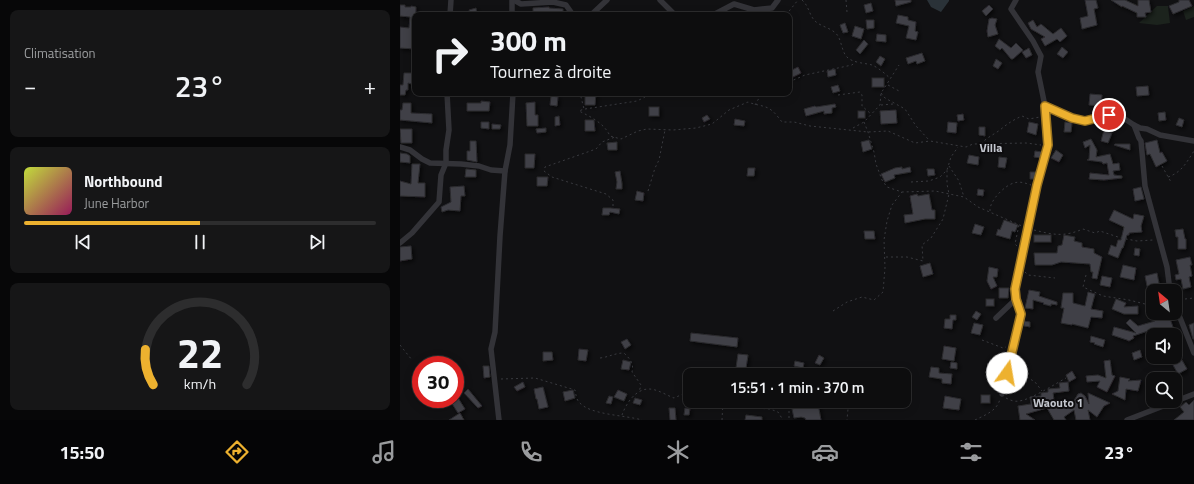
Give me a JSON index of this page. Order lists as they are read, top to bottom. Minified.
{"districts":["Villa","Waouto 1"],"north":"top left","page":{"tile":"Climatisation","turn":["300 m","Tournez à droite"],"heat":["−","23°","+"],"song":["Northbound","June Harbor"],"limit":"30","trip":"15:51 · 1 min · 370 m","tabs":["15:50","23°"],"gauge":["22","km/h"]}}
